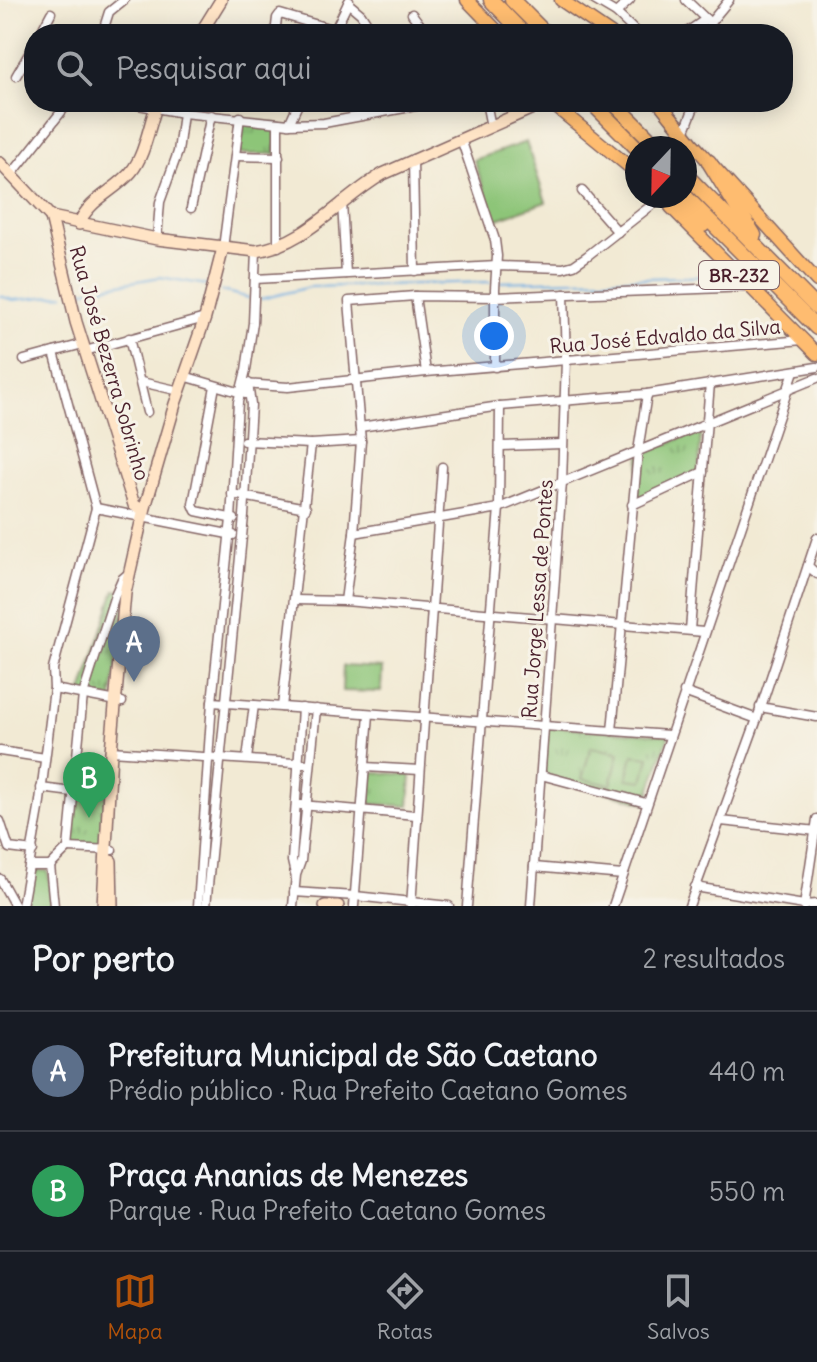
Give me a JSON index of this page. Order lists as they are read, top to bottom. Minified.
{"streets":{"highway":["BR-232"],"street":["Rua José Edvaldo da Silva","Rua José Bezerra Sobrinho","Rua Jorge Lessa de Pontes"]},"crossings":[["BR-232","Rua José Edvaldo da Silva"],["Rua José Edvaldo da Silva","Rua Jorge Lessa de Pontes"]],"north":"bottom","page":{"search":"Pesquisar aqui","pins":["A","B"],"heading":["Por perto","2 resultados"],"list":[{"mark":"A","name":"Prefeitura Municipal de São Caetano","note":"Prédio público · Rua Prefeito Caetano Gomes","value":"440 m"},{"mark":"B","name":"Praça Ananias de Menezes","note":"Parque · Rua Prefeito Caetano Gomes","value":"550 m"}],"nav":["Mapa","Rotas","Salvos"]}}
